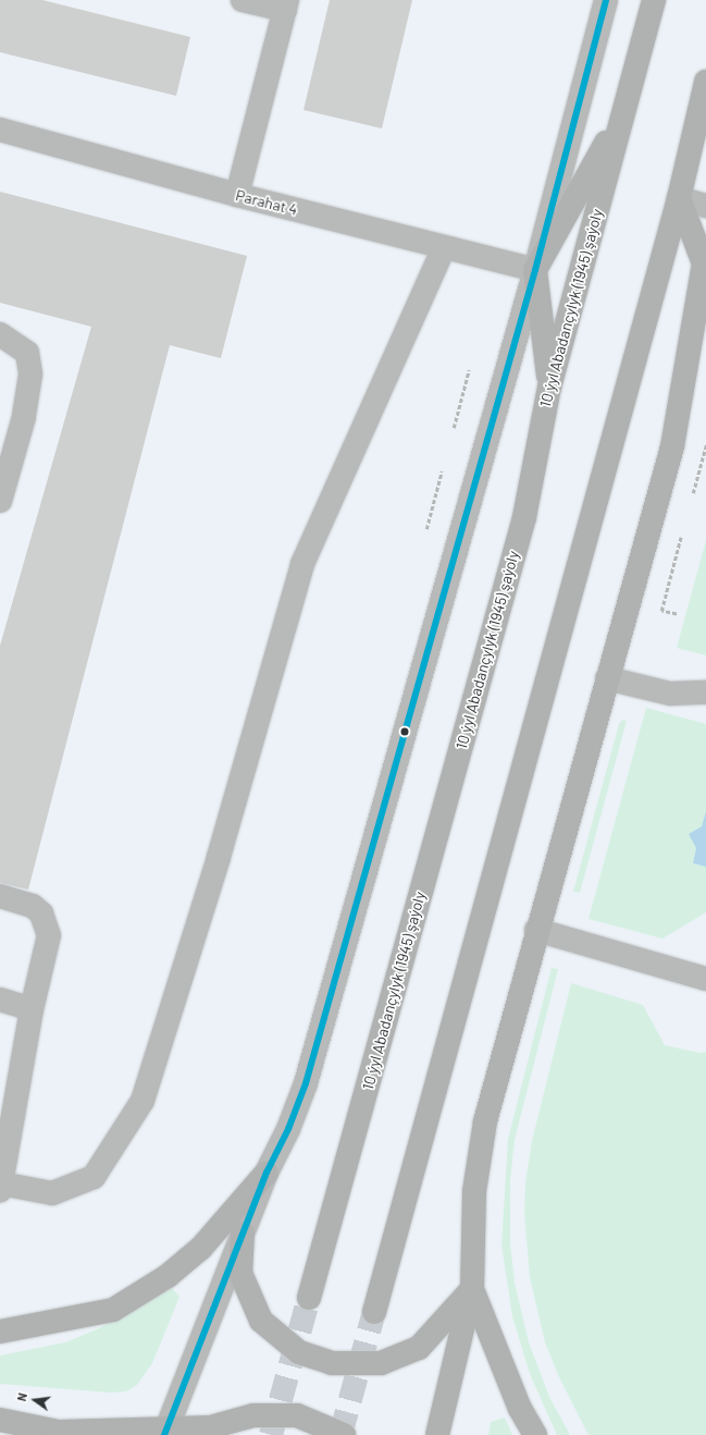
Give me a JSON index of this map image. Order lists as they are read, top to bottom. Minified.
{"streets":{"main road":["10 ýyl Abadançylyk (1945) şaýoly"],"street":["Parahat 4"]},"north":"left"}
